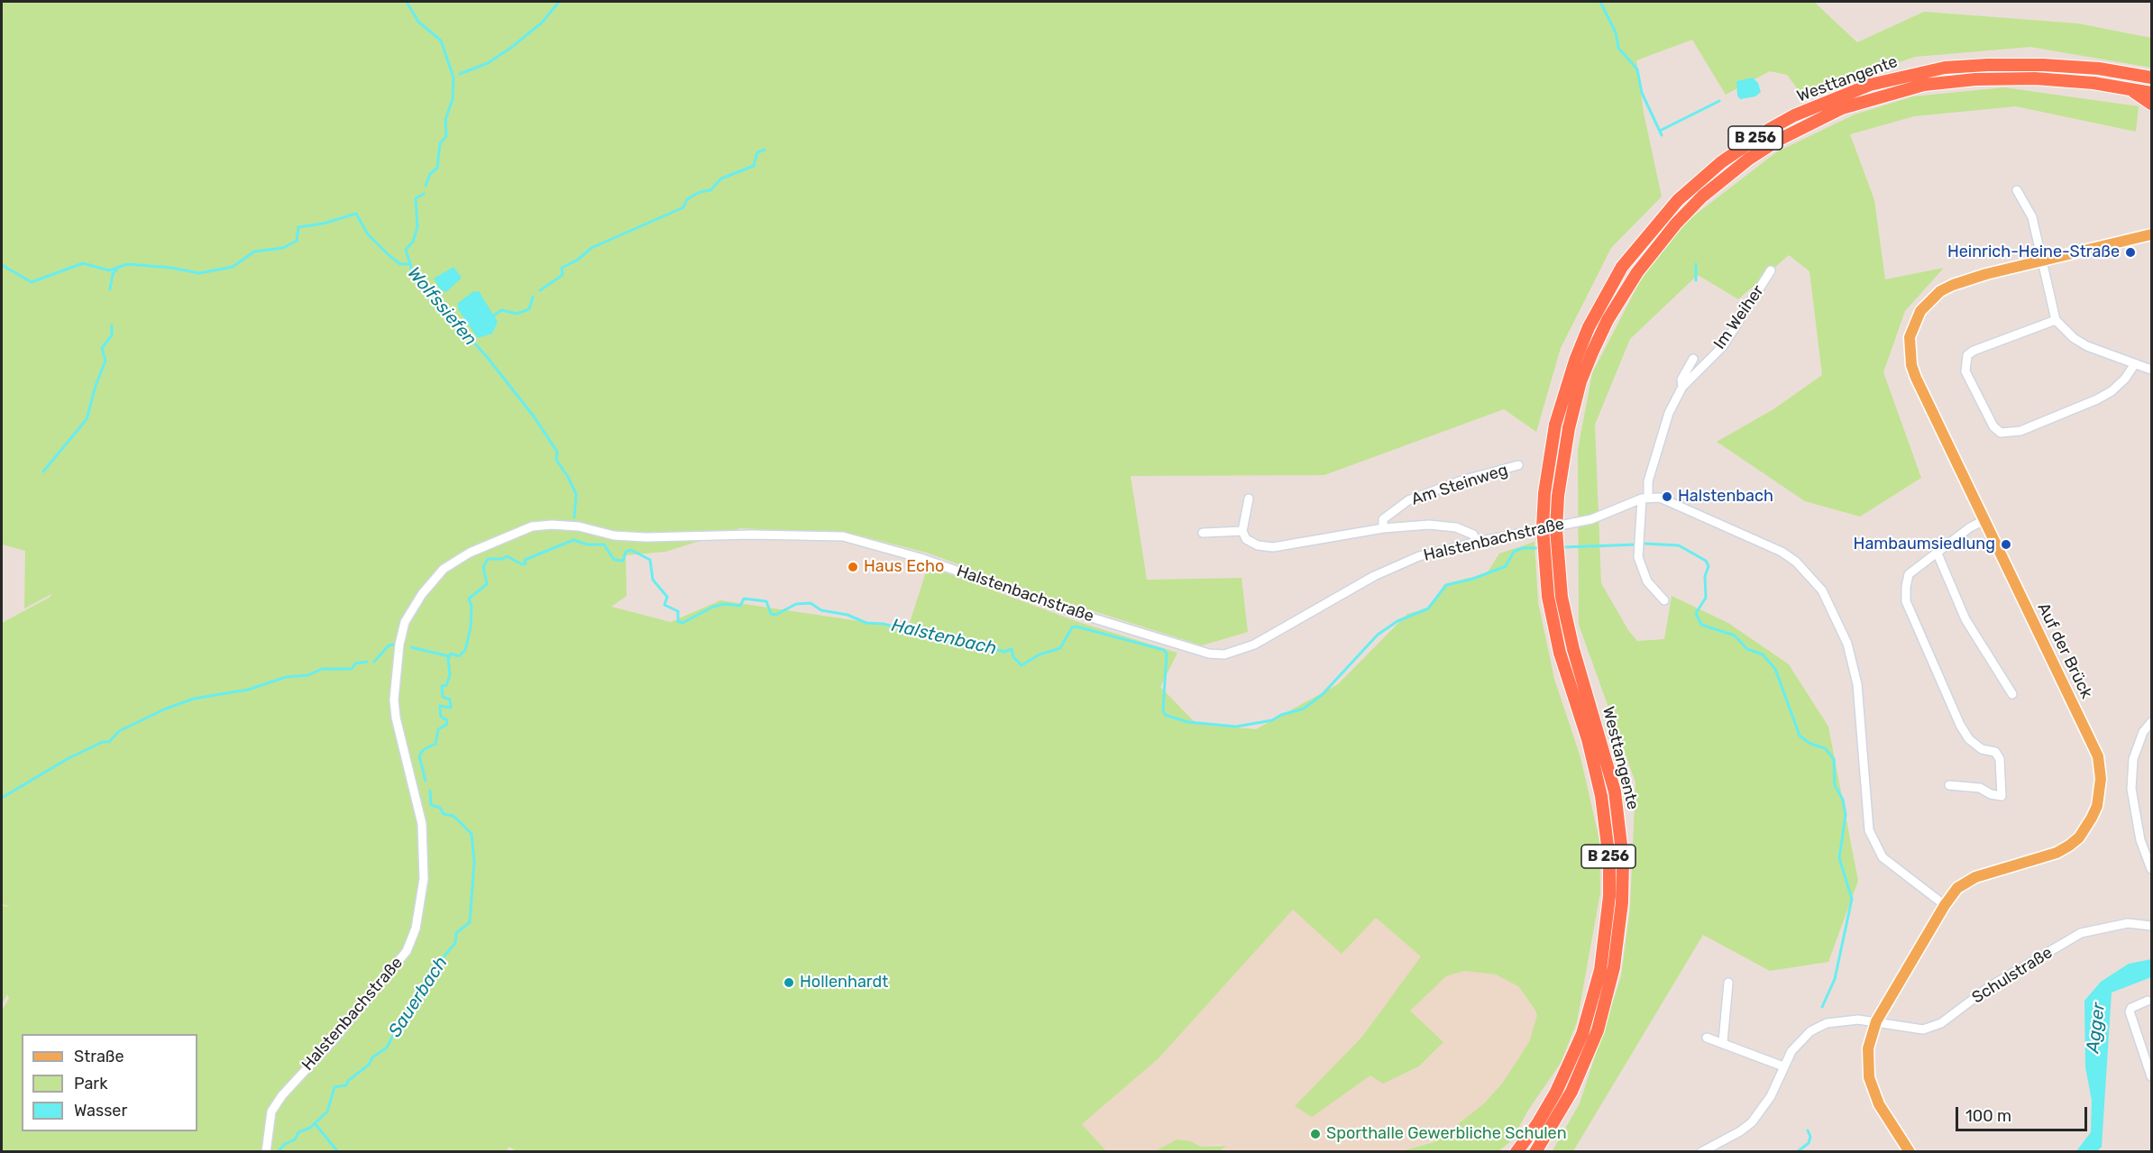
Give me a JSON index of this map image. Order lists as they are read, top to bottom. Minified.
{"streets":{"highway":["Westtangente","B 256"],"main road":["Auf der Brück"],"street":["Im Weiher","Am Steinweg","Halstenbachstraße","Schulstraße"]},"crossings":[["Westtangente","B 256"],["Im Weiher","Halstenbachstraße"],["Am Steinweg","Halstenbachstraße"],["Auf der Brück","Schulstraße"]],"water":["Wolfssiefen","Halstenbach","Sauerbach","Agger"],"places":["Heinrich-Heine-Straße","Halstenbach","Hambaumsiedlung","Haus Echo","Hollenhardt","Sporthalle Gewerbliche Schulen"],"legend":["Straße","Park","Wasser"],"scale_bar":"100 m"}
